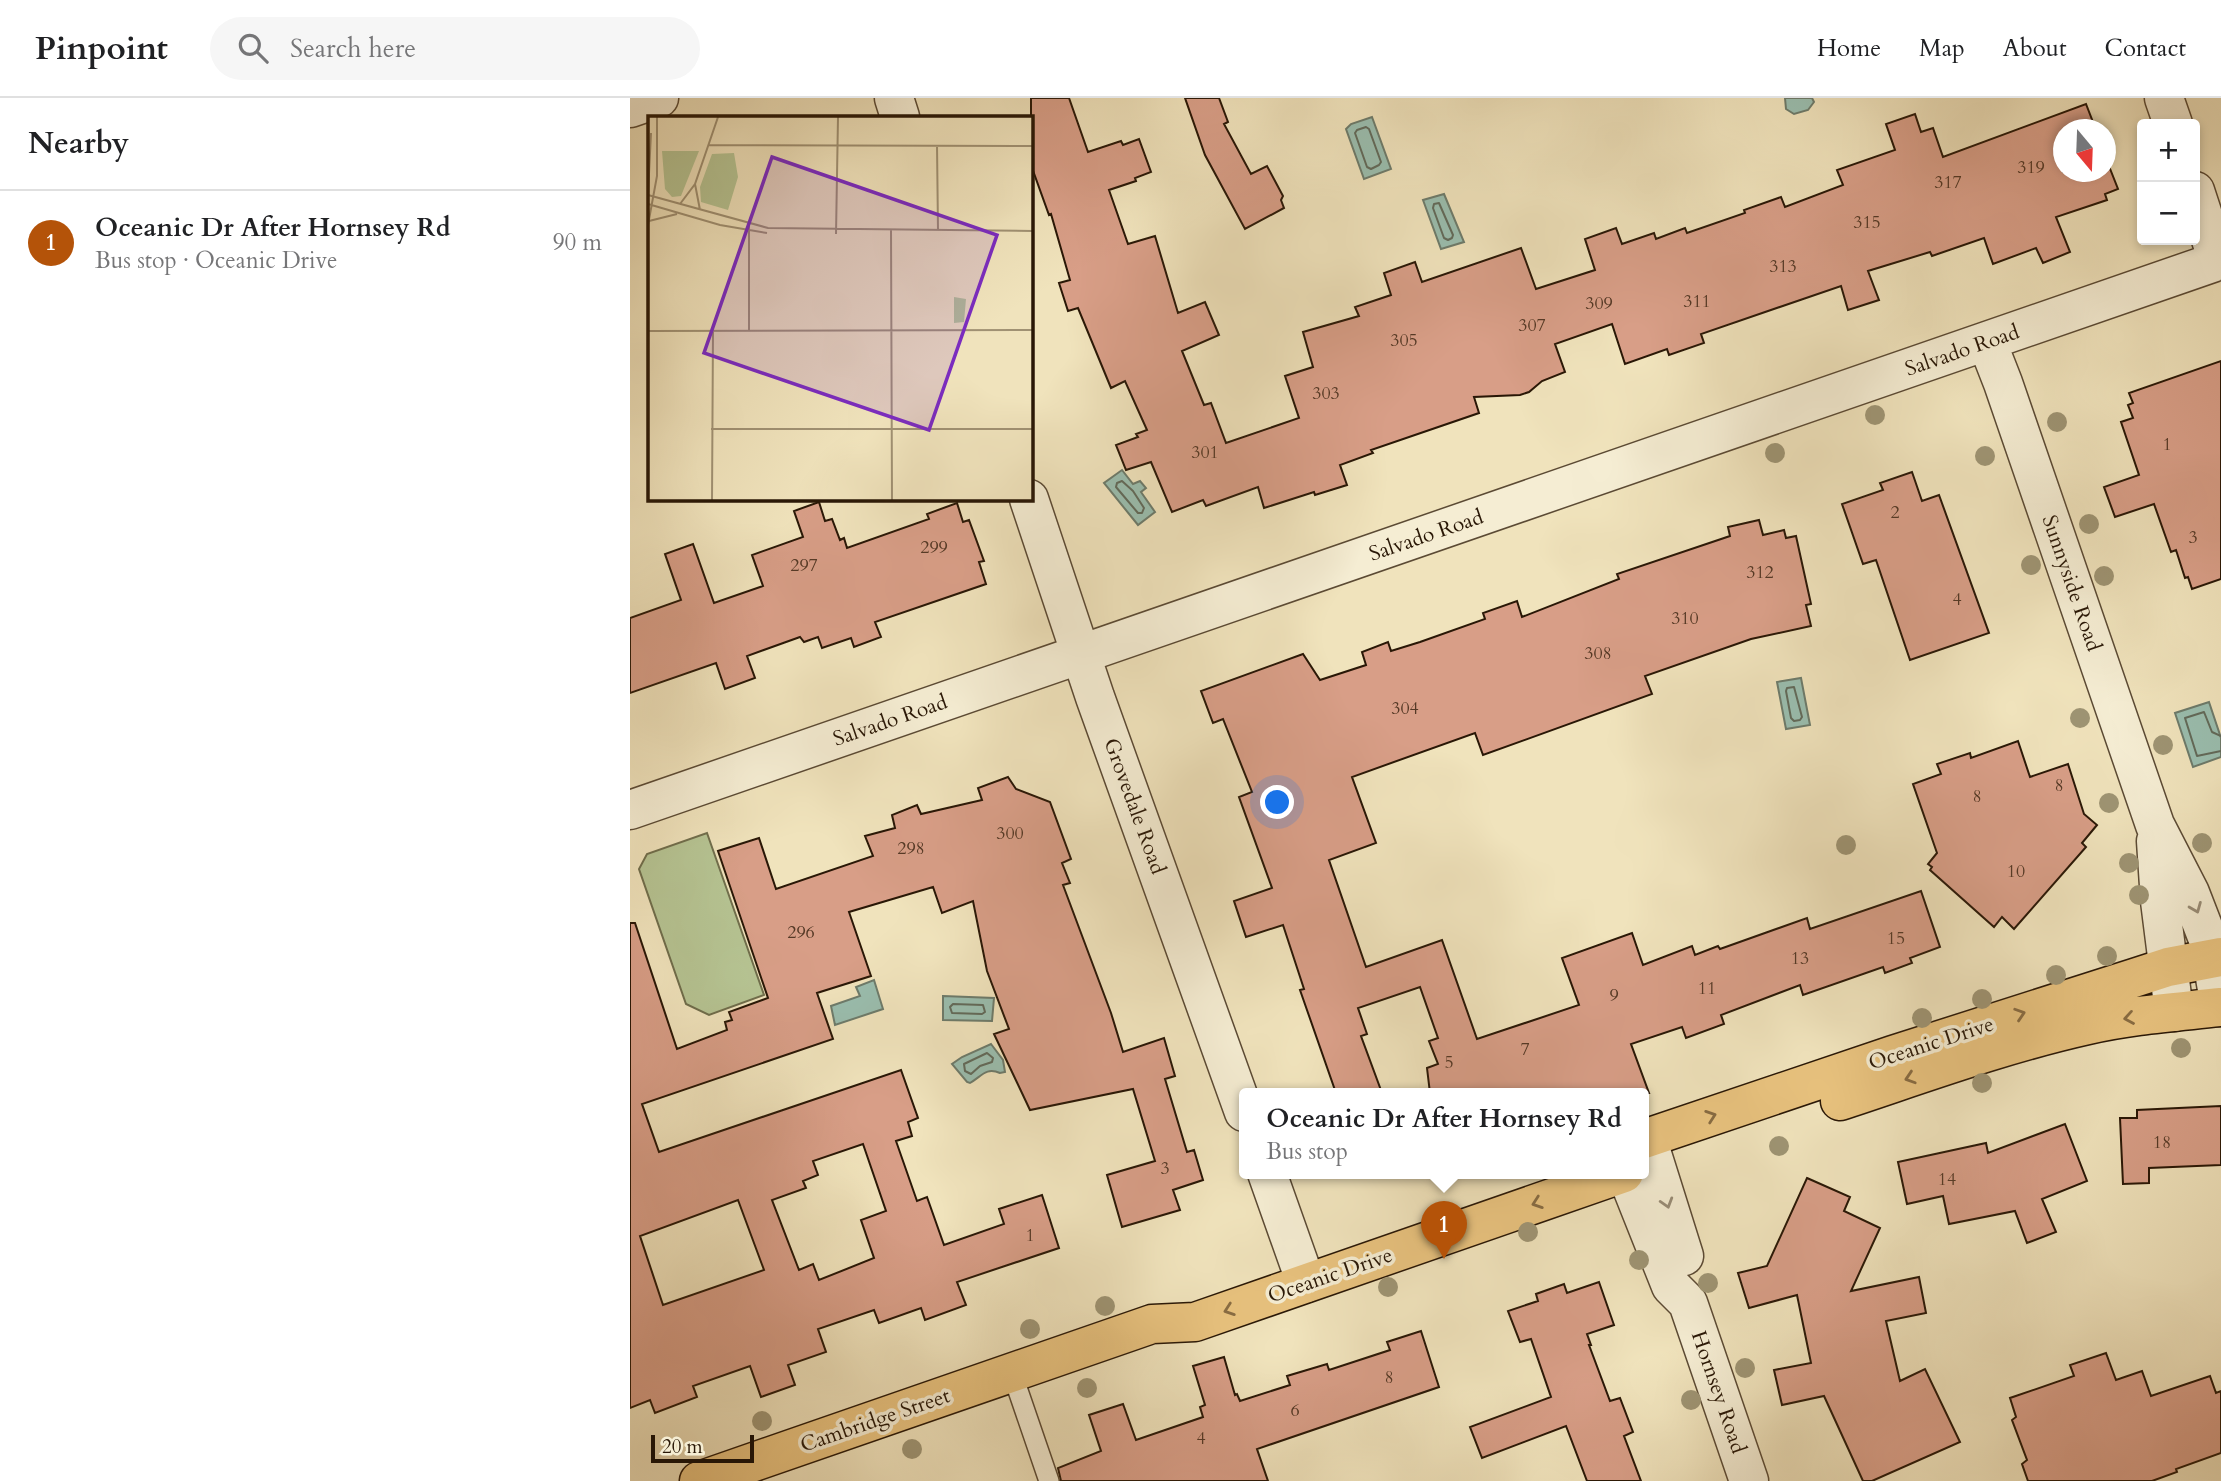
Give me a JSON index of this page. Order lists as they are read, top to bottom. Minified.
{"streets":{"main road":["Oceanic Drive","Cambridge Street"],"street":["Salvado Road","Sunnyside Road","Grovedale Road","Hornsey Road"]},"crossings":[["Salvado Road","Sunnyside Road"],["Salvado Road","Grovedale Road"],["Sunnyside Road","Oceanic Drive"],["Oceanic Drive","Cambridge Street"]],"house_numbers":["319","317","315","313","311","309","307","305","303","1","301","2","3","299","297","312","4","310","308","304","8","8","300","298","10","296","15","13","11","9","7","5","18","3","14","1","8","6","4"],"scale_bar":"20 m","north":"bottom","page":{"header":"Pinpoint","search":"Search here","nav":["Home","Map","About","Contact"],"heading":"Nearby","map_buttons":["+","−"],"list":[{"mark":"1","name":"Oceanic Dr After Hornsey Rd","note":"Bus stop · Oceanic Drive","value":"90 m"}],"popup":["Oceanic Dr After Hornsey Rd","Bus stop"],"pins":"1","scale":"20 m"}}
